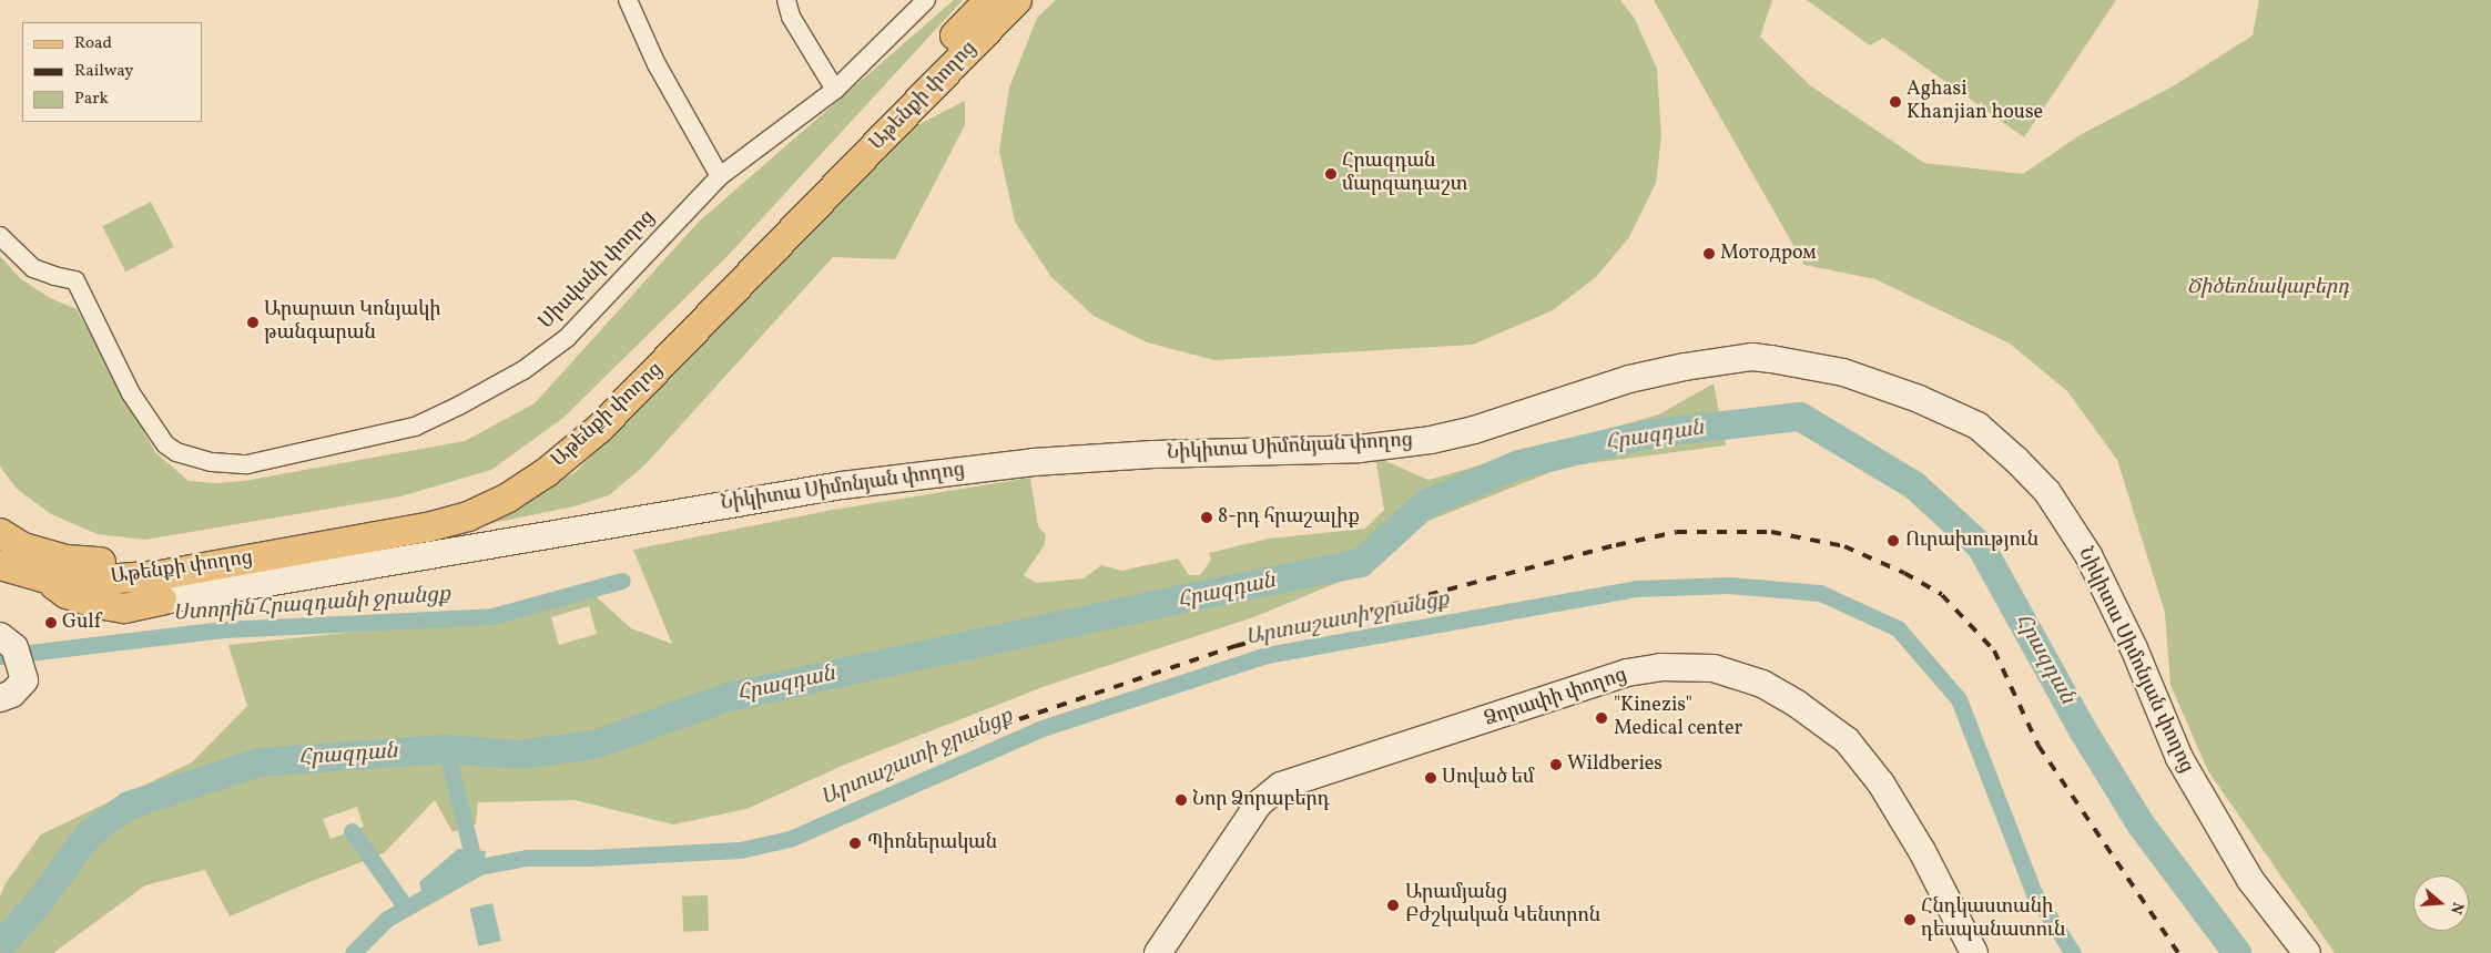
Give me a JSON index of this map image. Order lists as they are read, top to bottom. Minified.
{"streets":{"main road":["Աթենքի փողոց"],"street":["Սիսվանի փողոց","Նիկիտա Սիմոնյան փողոց","Ձորափի փողոց"]},"water":["Հրազդան","Ստորին Հրազդանի ջրանցք","Արտաշատի ջրանցք"],"parks":["Ծիծեռնակաբերդ"],"places":["Aghasi Khanjian house","Հրազդան մարզադաշտ","Мотодром","Արարատ Կոնյակի թանգարան","8-րդ հրաշալիք","Ուրախություն","Gulf","\"Kinezis\" Medical center","Wildberies","Սոված եմ","Նոր Ձորաբերդ","Պիոներական","Արամյանց Բժշկական Կենտրոն","Հնդկաստանի դեսպանատուն"],"legend":["Road","Railway","Park"],"north":"right"}
